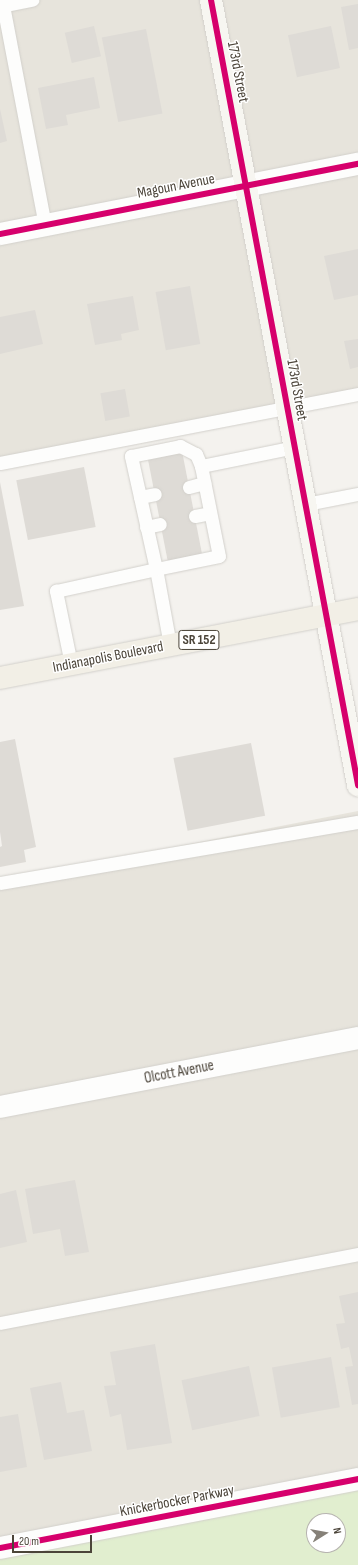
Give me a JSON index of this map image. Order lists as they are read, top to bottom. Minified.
{"streets":{"main road":["SR 152","Indianapolis Boulevard"],"street":["173rd Street","Magoun Avenue","Olcott Avenue","Knickerbocker Parkway"]},"crossings":[["173rd Street","Magoun Avenue"],["173rd Street","Indianapolis Boulevard"]],"scale_bar":"20 m","north":"right"}
